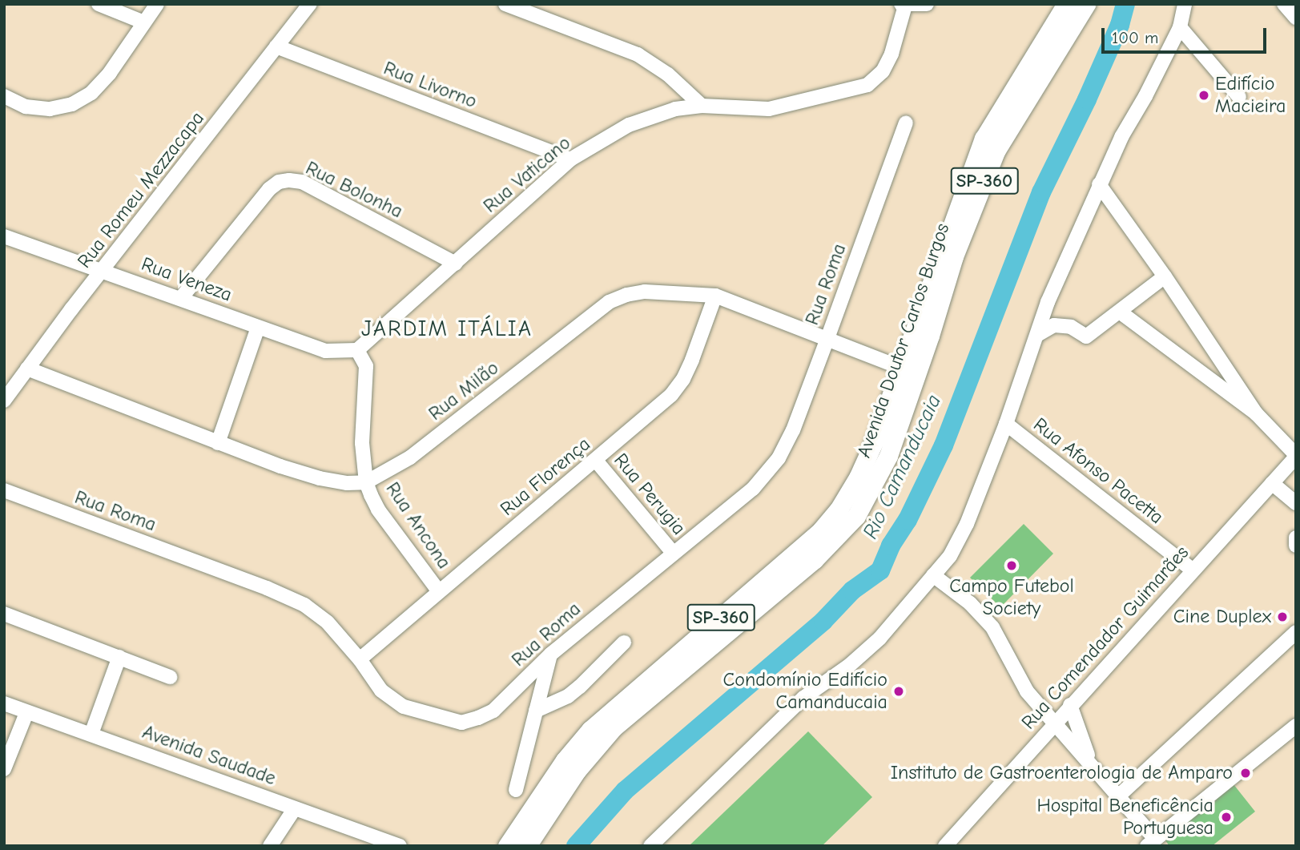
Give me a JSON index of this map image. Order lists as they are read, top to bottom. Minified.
{"streets":{"main road":["SP-360","Avenida Doutor Carlos Burgos"],"street":["Rua Livorno","Rua Vaticano","Rua Romeu Mezzacapa","Rua Bolonha","Rua Veneza","Rua Roma","Rua Milão","Rua Afonso Pacetta","Rua Florença","Rua Perugia","Rua Ancona","Rua Comendador Guimarães","Avenida Saudade"]},"crossings":[["Rua Livorno","Rua Vaticano"],["Rua Livorno","Rua Romeu Mezzacapa"],["Rua Vaticano","Rua Bolonha"],["Rua Vaticano","Rua Veneza"],["Rua Vaticano","Rua Ancona"],["Rua Romeu Mezzacapa","Rua Veneza"],["Rua Bolonha","Rua Veneza"],["Rua Veneza","Rua Ancona"],["Rua Roma","Rua Milão"],["Rua Roma","Rua Florença"],["Rua Roma","Rua Perugia"],["Avenida Doutor Carlos Burgos","Rua Milão"],["Rua Milão","Rua Florença"],["Rua Milão","Rua Ancona"],["Rua Afonso Pacetta","Rua Comendador Guimarães"],["Rua Florença","Rua Perugia"],["Rua Florença","Rua Ancona"]],"districts":["JARDIM ITÁLIA"],"water":["Rio Camanducaia"],"places":["Edifício Macieira","Campo Futebol Society","Cine Duplex","Condomínio Edifício Camanducaia","Instituto de Gastroenterologia de Amparo","Hospital Beneficência Portuguesa"],"scale_bar":"100 m"}
